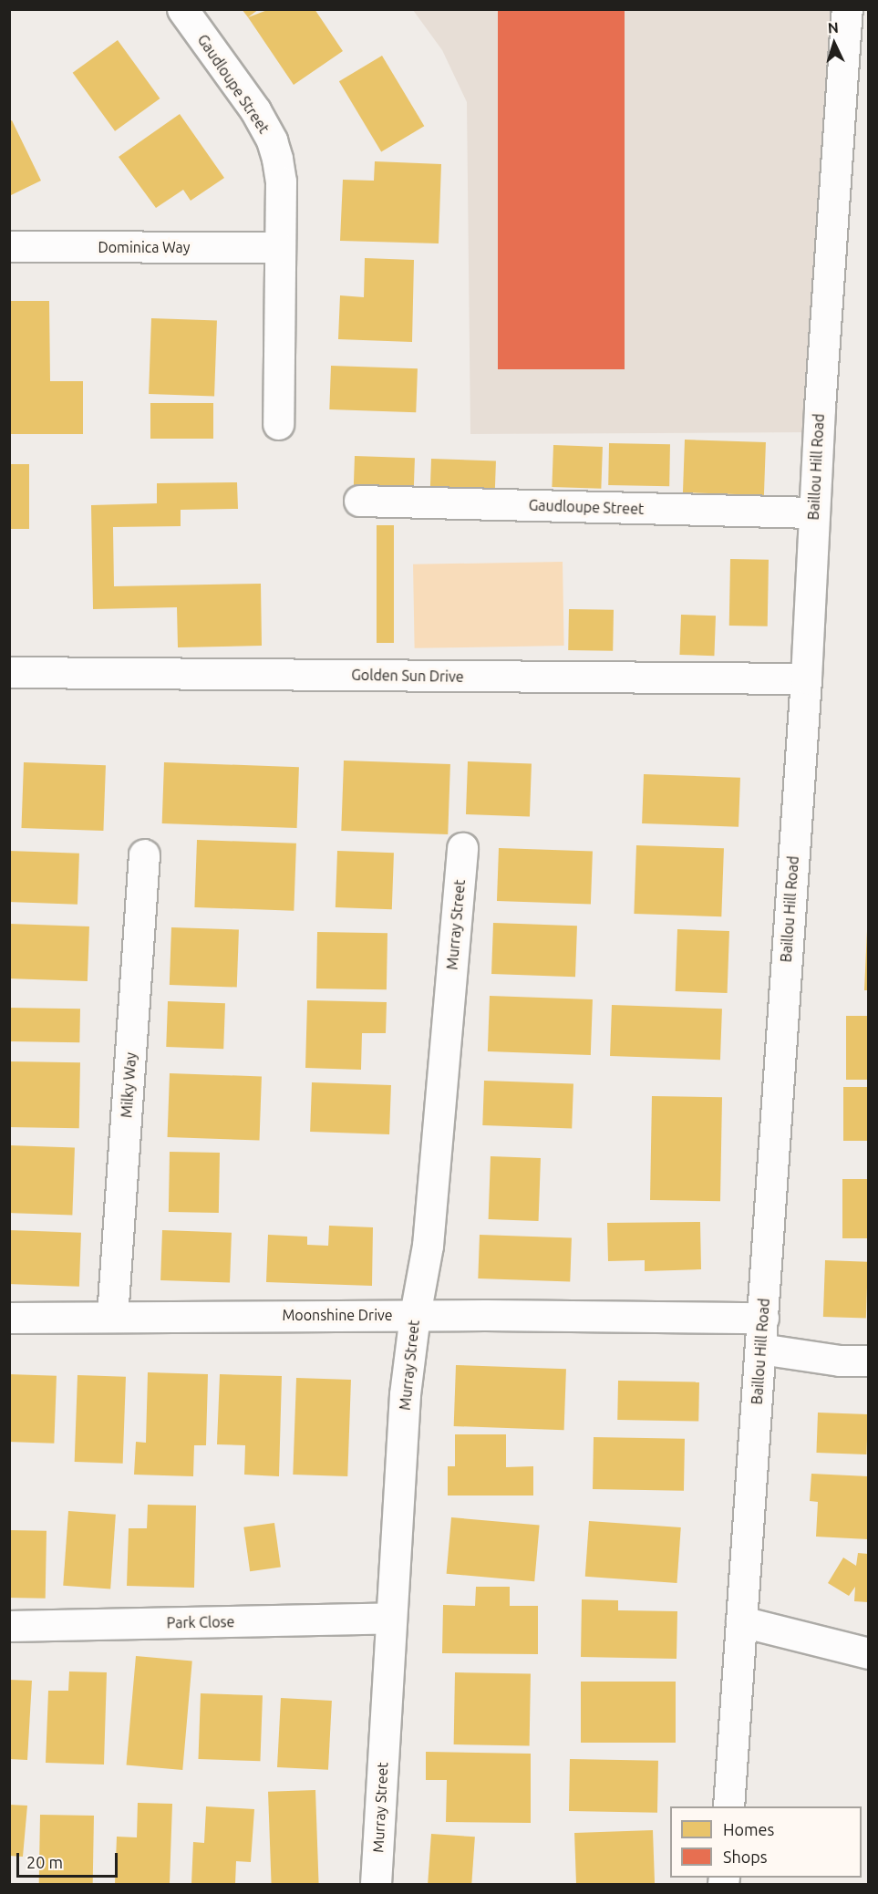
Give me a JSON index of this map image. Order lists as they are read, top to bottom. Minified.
{"streets":{"street":["Gaudloupe Street","Dominica Way","Baillou Hill Road","Golden Sun Drive","Murray Street","Milky Way","Moonshine Drive","Park Close"]},"crossings":[["Gaudloupe Street","Dominica Way"],["Gaudloupe Street","Baillou Hill Road"],["Baillou Hill Road","Golden Sun Drive"],["Baillou Hill Road","Moonshine Drive"],["Murray Street","Moonshine Drive"],["Murray Street","Park Close"],["Milky Way","Moonshine Drive"]],"legend":["Homes","Shops"],"scale_bar":"20 m","north":"top"}
